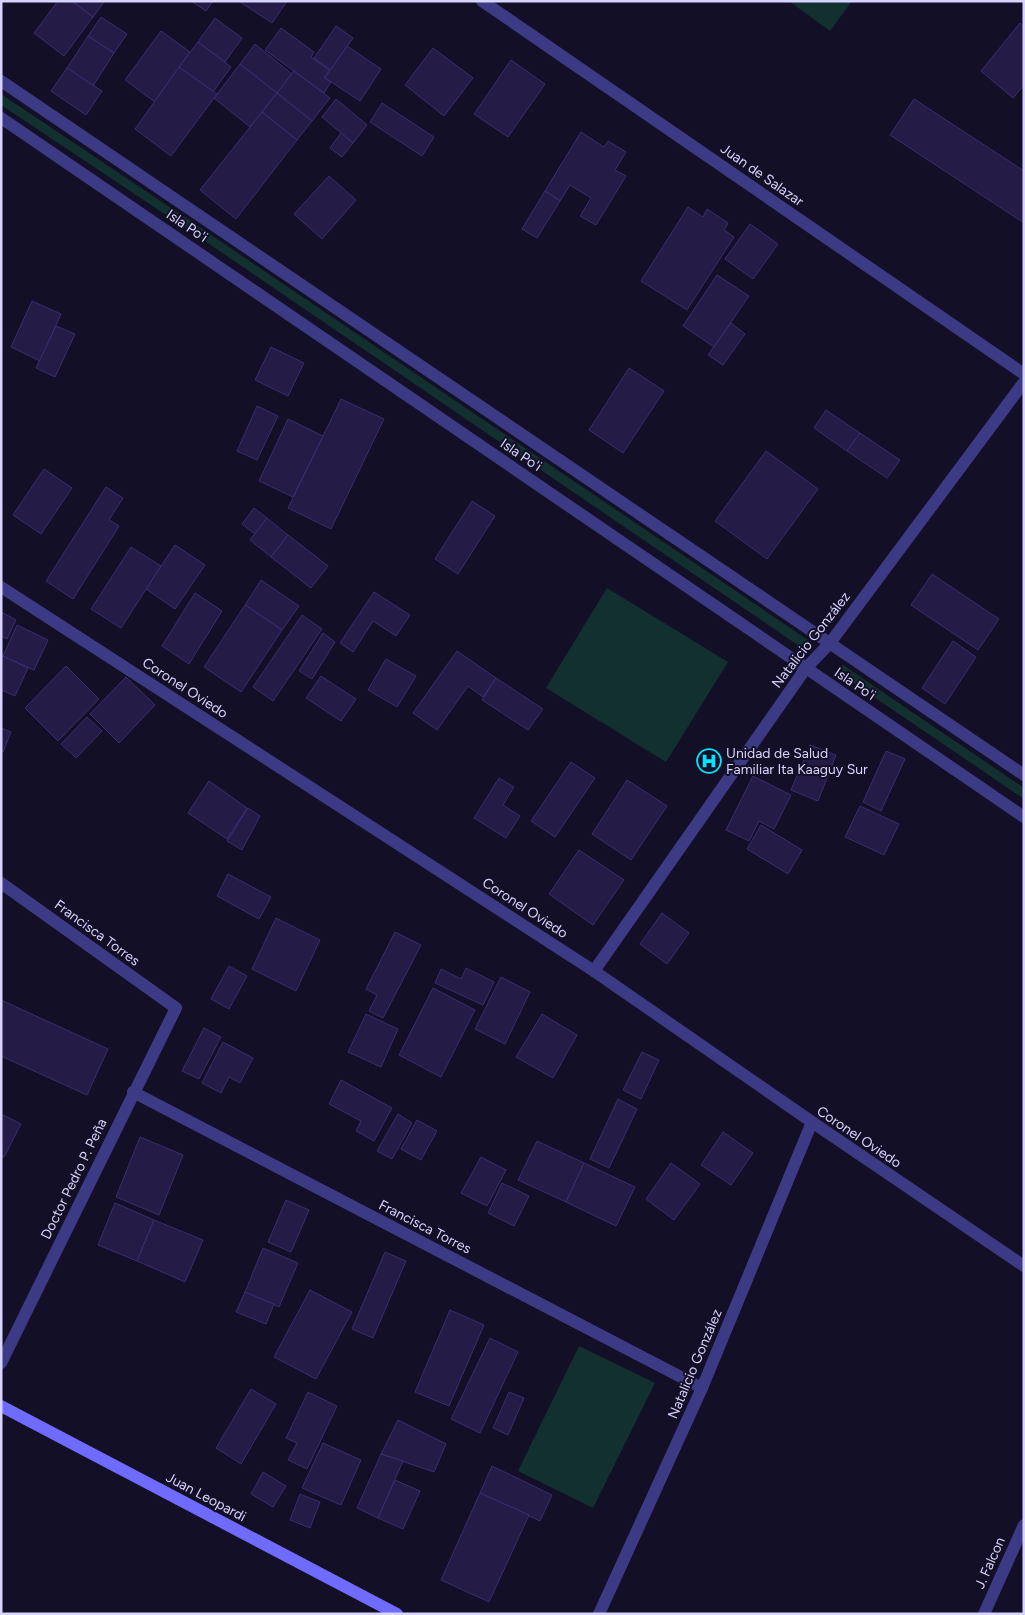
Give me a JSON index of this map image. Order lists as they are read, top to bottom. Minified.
{"streets":{"main road":["Juan Leopardi"],"street":["Juan de Salazar","Isla Po'i","Natalicio González","Coronel Oviedo","Francisca Torres","Doctor Pedro P. Peña","J. Falcon"]},"crossings":[["Isla Po'i","Natalicio González"],["Natalicio González","Coronel Oviedo"],["Natalicio González","Francisca Torres"],["Francisca Torres","Doctor Pedro P. Peña"]],"places":{"hospital":["Unidad de Salud Familiar Ita Kaaguy Sur"]}}
